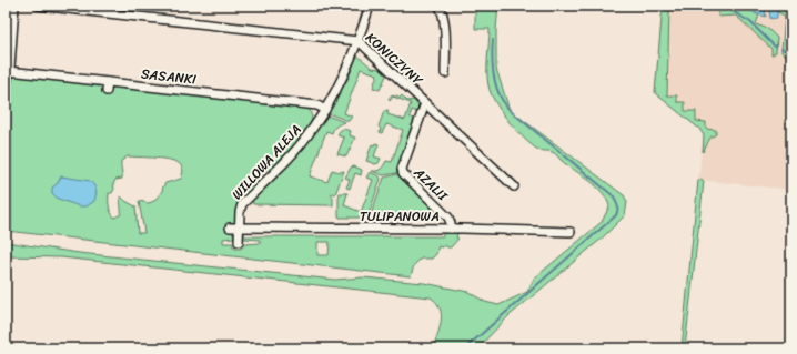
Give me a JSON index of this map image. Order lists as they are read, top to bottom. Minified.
{"streets":{"street":["KONICZYNY","SASANKI","WILLOWA ALEJA","AZALII","TULIPANOWA"]},"crossings":[["KONICZYNY","WILLOWA ALEJA"],["KONICZYNY","AZALII"],["SASANKI","WILLOWA ALEJA"],["WILLOWA ALEJA","TULIPANOWA"],["AZALII","TULIPANOWA"]]}
